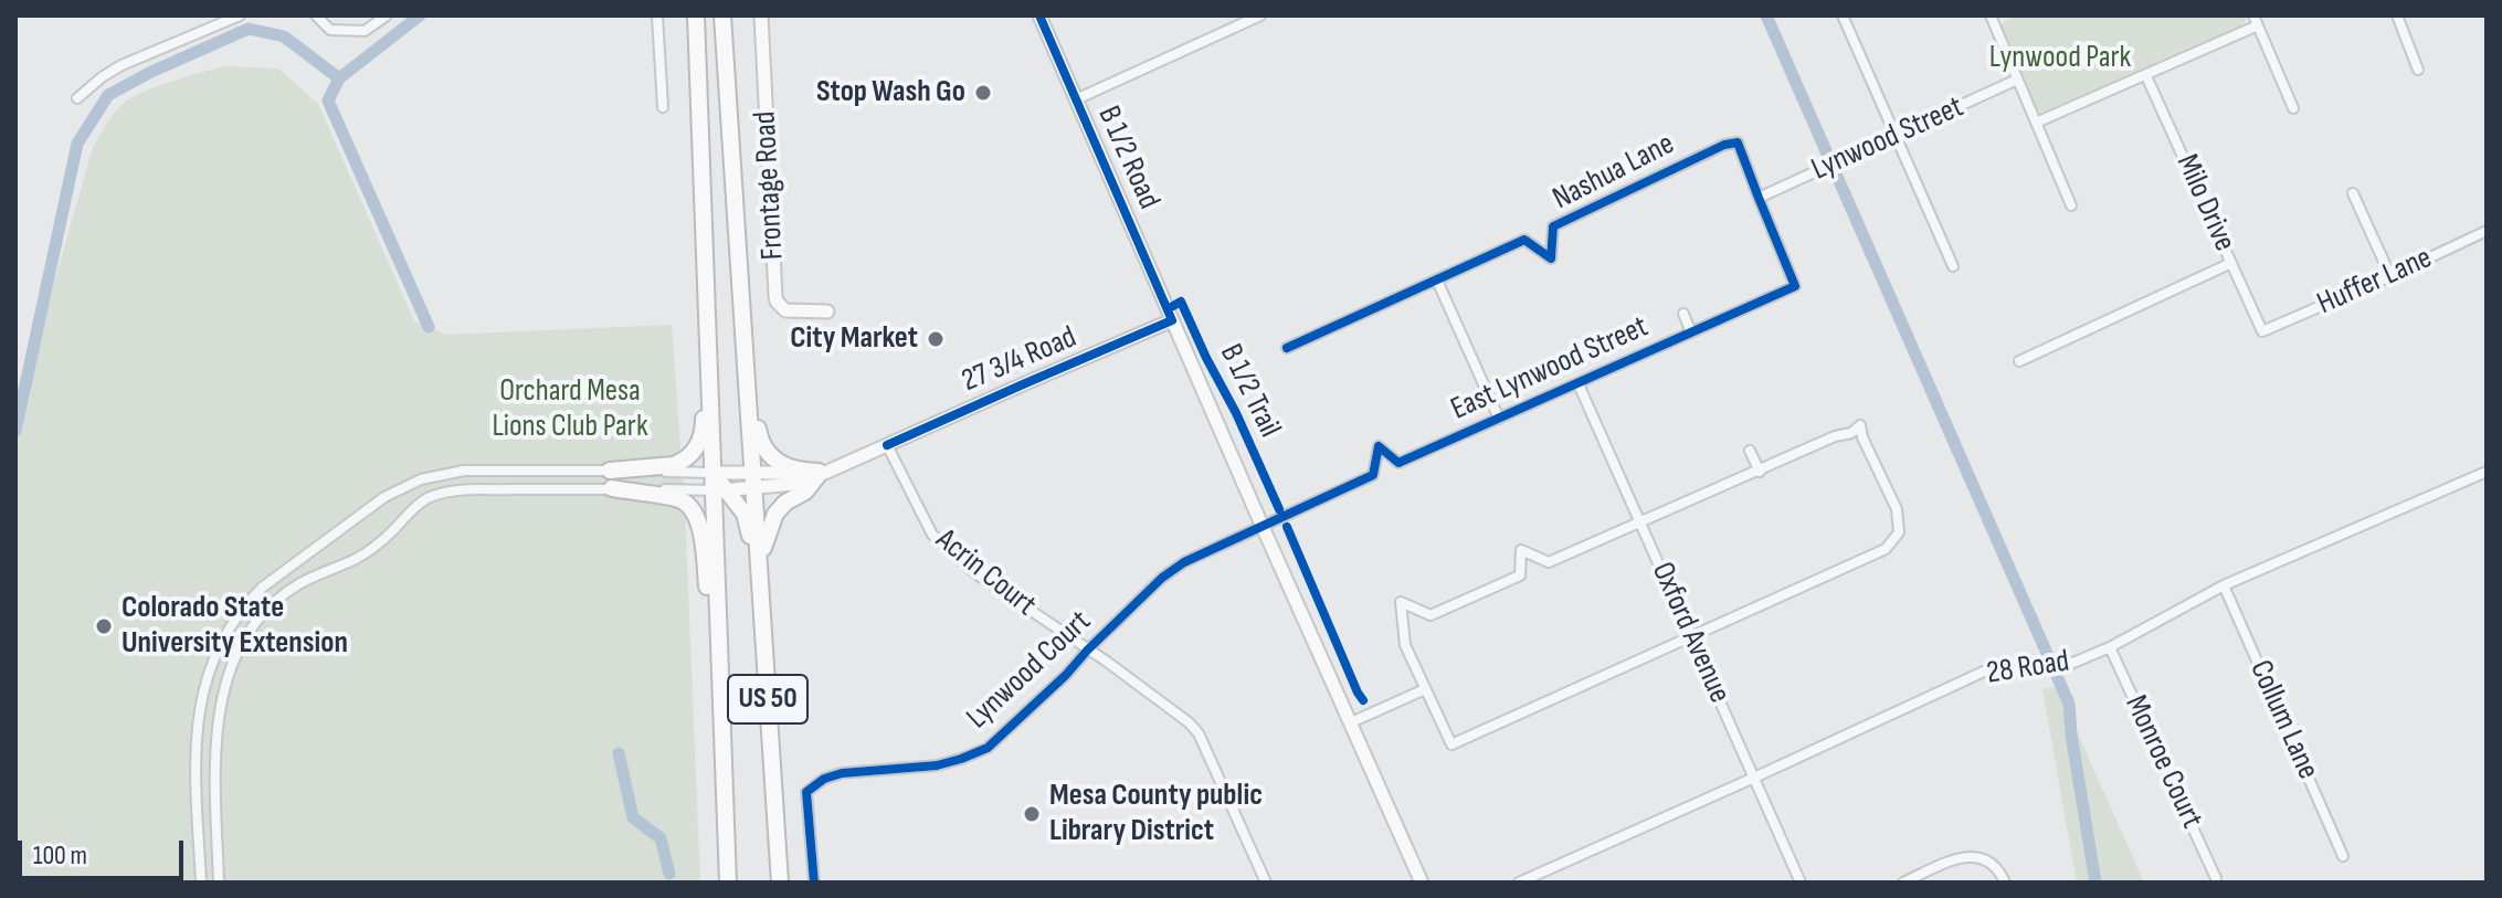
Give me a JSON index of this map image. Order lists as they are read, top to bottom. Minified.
{"streets":{"highway":["US 50"],"main road":["B 1/2 Road","Frontage Road","27 3/4 Road"],"street":["Lynwood Street","Nashua Lane","Milo Drive","Huffer Lane","East Lynwood Street","Acrin Court","Oxford Avenue","28 Road","Lynwood Court","Collum Lane","Monroe Court"],"cycle path":["B 1/2 Trail"]},"crossings":[["Lynwood Street","Nashua Lane"],["Lynwood Street","East Lynwood Street"],["B 1/2 Road","27 3/4 Road"],["B 1/2 Road","East Lynwood Street"],["B 1/2 Road","Lynwood Court"],["Nashua Lane","East Lynwood Street"],["Milo Drive","Huffer Lane"],["27 3/4 Road","Acrin Court"],["27 3/4 Road","US 50"],["East Lynwood Street","Oxford Avenue"],["East Lynwood Street","Lynwood Court"],["Acrin Court","Lynwood Court"],["Oxford Avenue","28 Road"],["28 Road","Collum Lane"],["28 Road","Monroe Court"]],"parks":["Lynwood Park","Orchard Mesa Lions Club Park"],"places":["Stop Wash Go","City Market","Colorado State University Extension","Mesa County public Library District"],"scale_bar":"100 m"}
